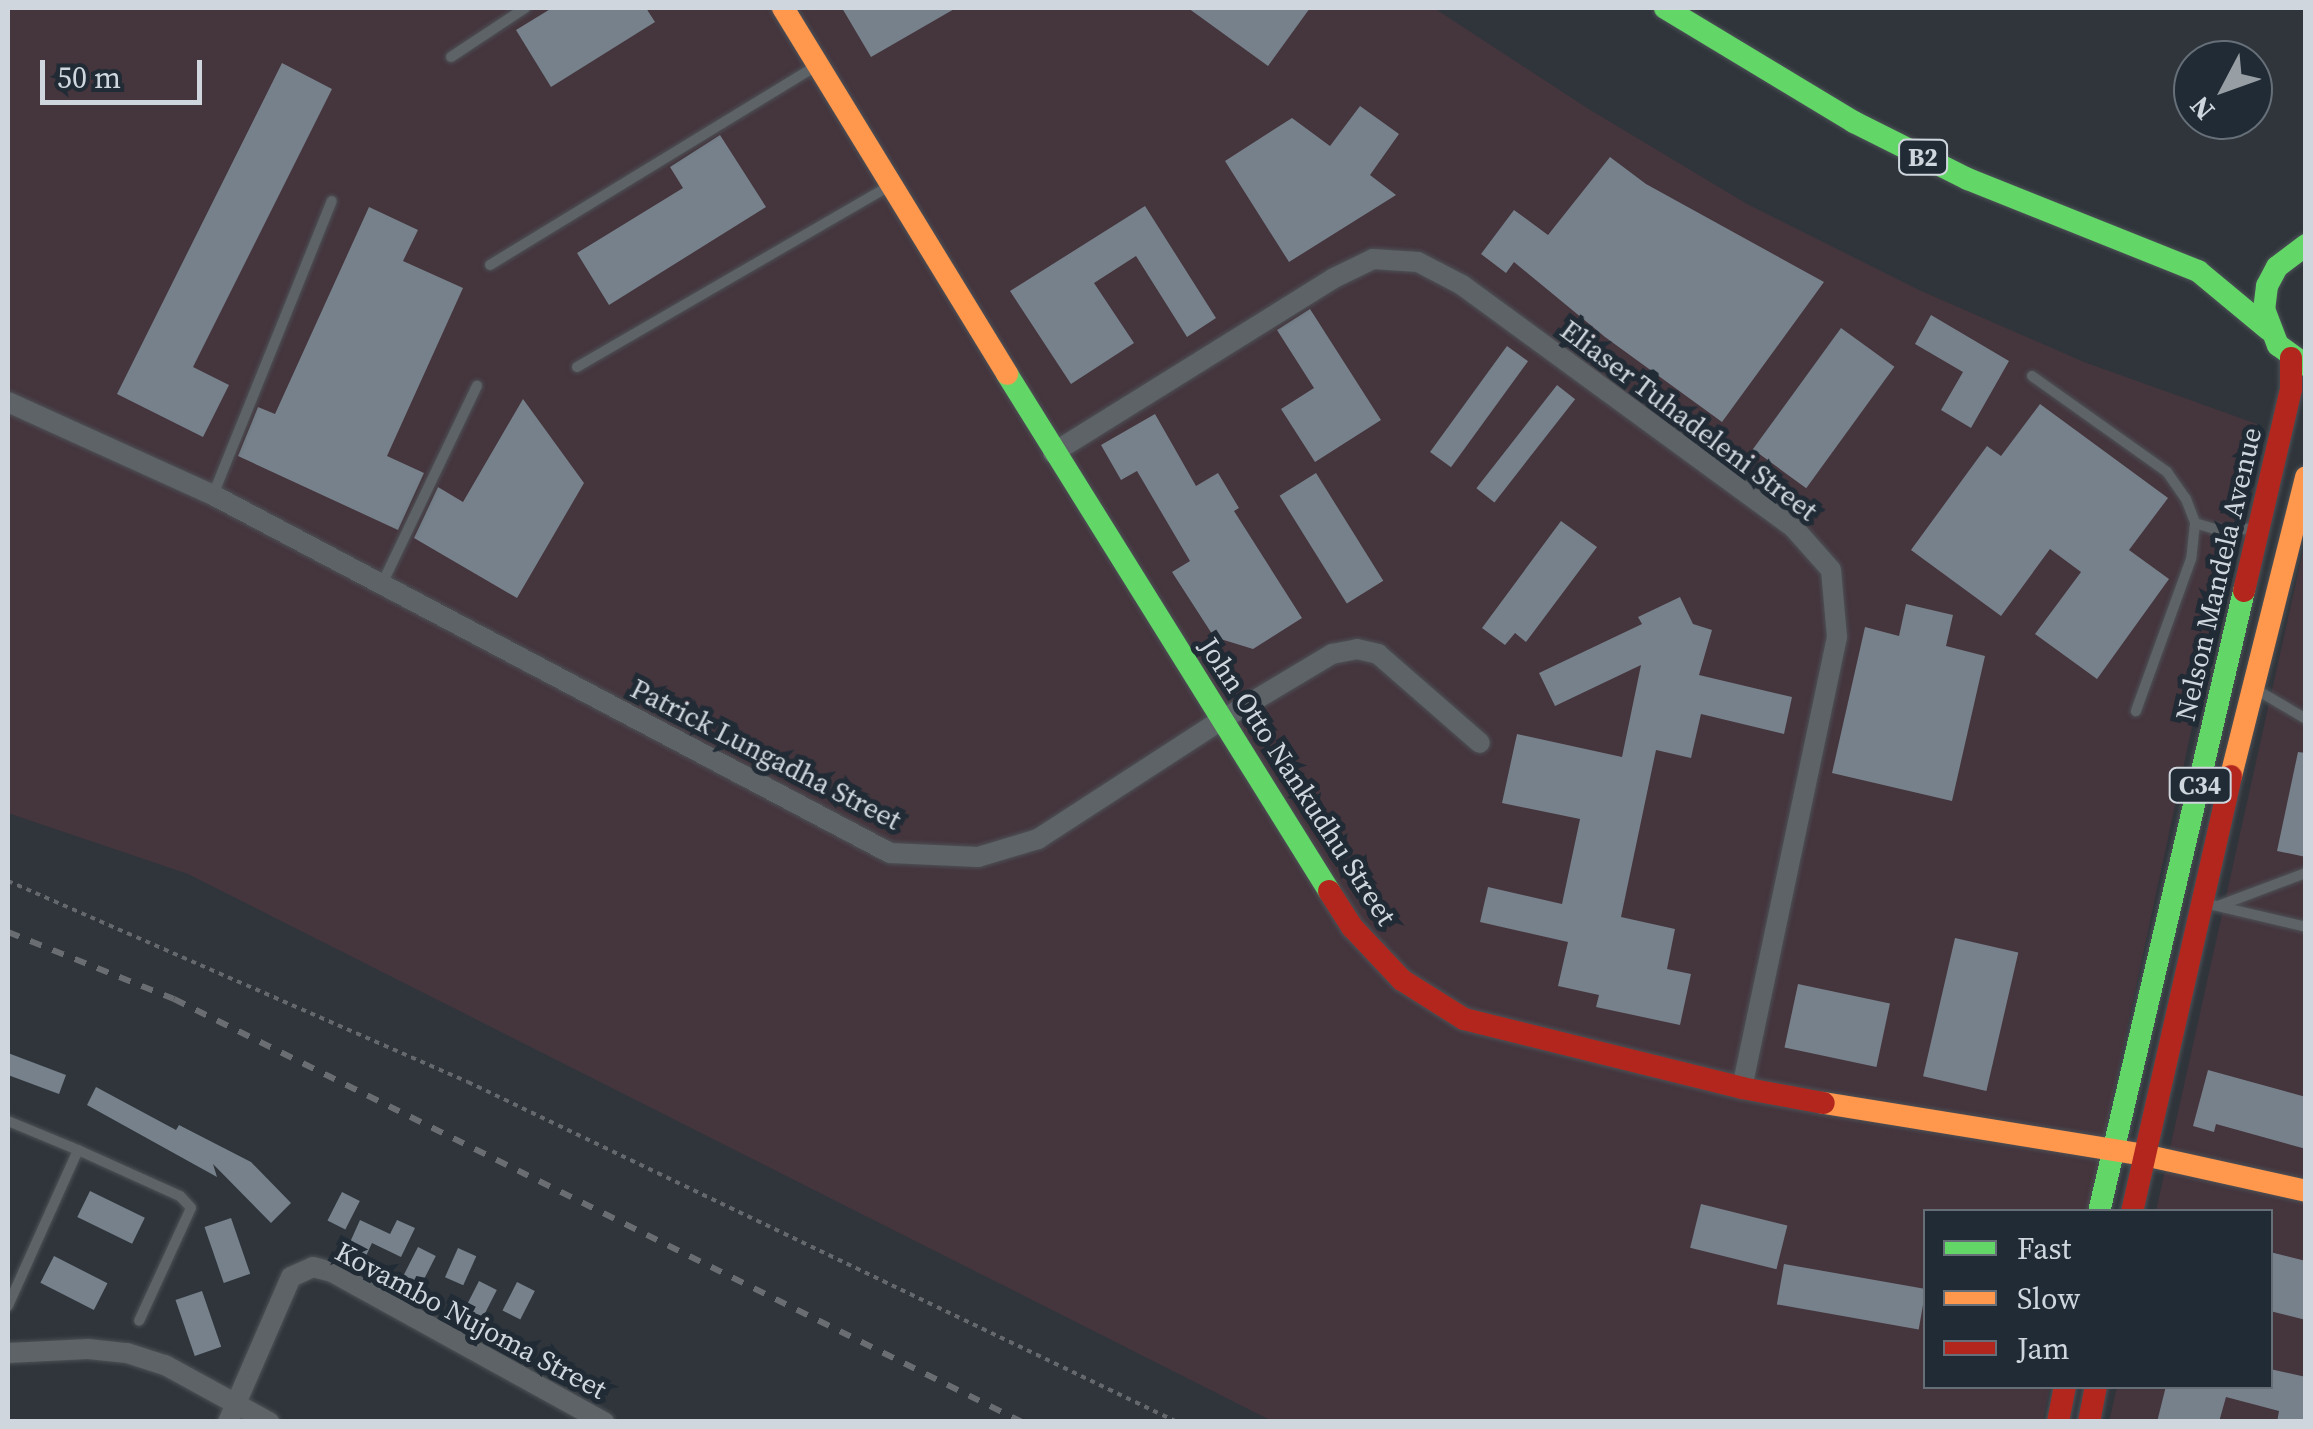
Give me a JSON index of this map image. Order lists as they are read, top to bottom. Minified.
{"streets":{"main road":["B2","Nelson Mandela Avenue","John Otto Nankudhu Street","C34"],"street":["Eliaser Tuhadeleni Street","Patrick Lungadha Street","Kovambo Nujoma Street"]},"crossings":[["Eliaser Tuhadeleni Street","John Otto Nankudhu Street"],["Nelson Mandela Avenue","John Otto Nankudhu Street"],["Patrick Lungadha Street","John Otto Nankudhu Street"]],"legend":["Fast","Slow","Jam"],"scale_bar":"50 m","north":"bottom left"}
